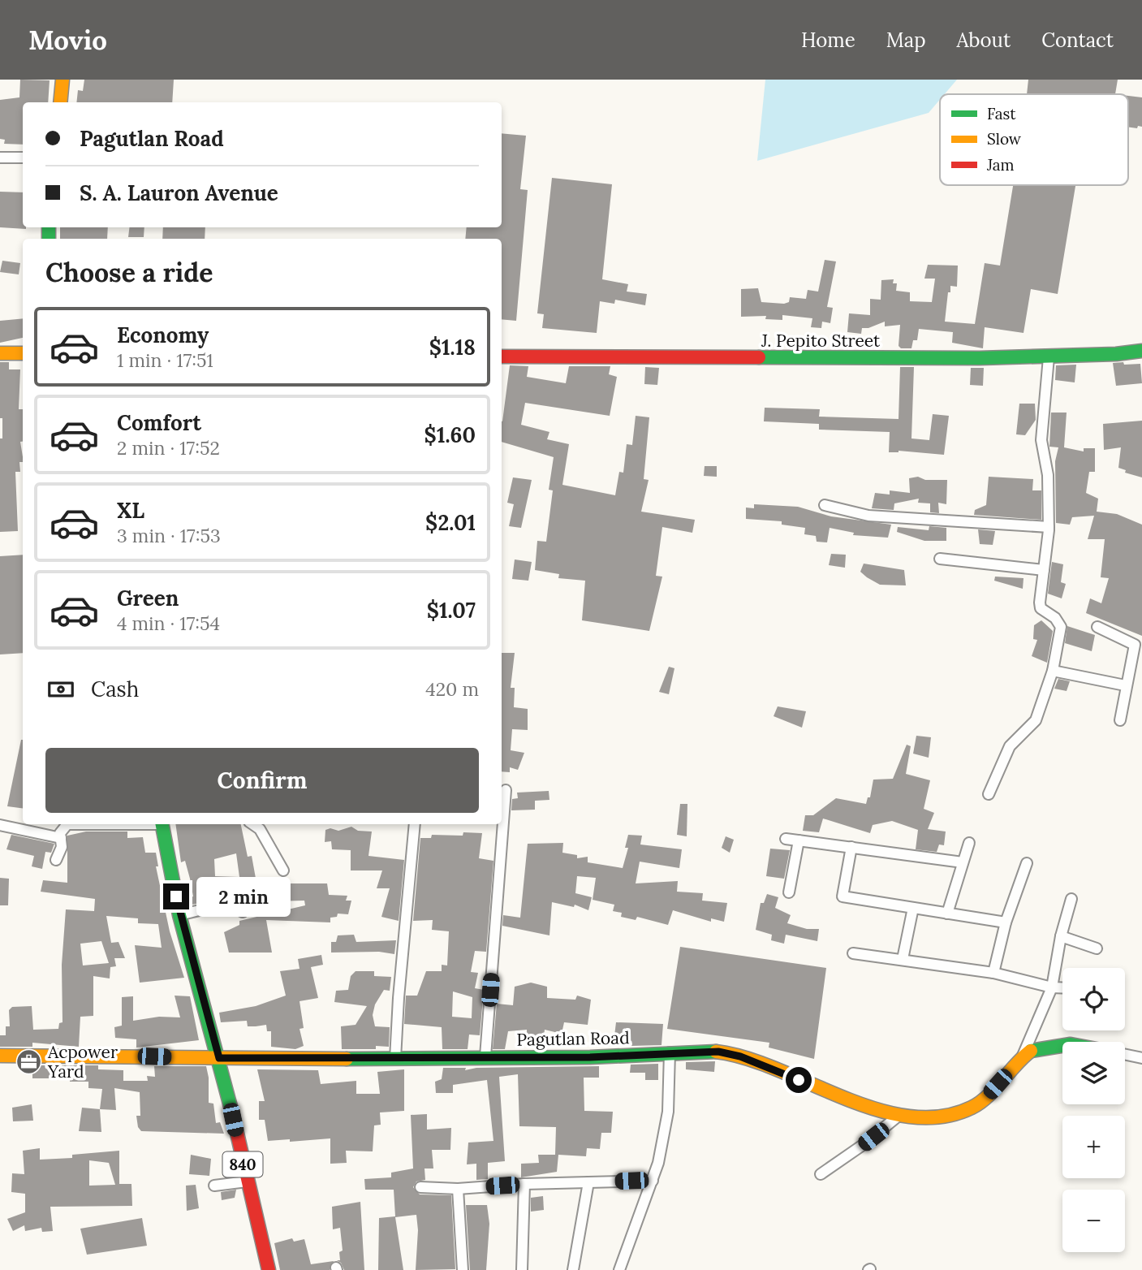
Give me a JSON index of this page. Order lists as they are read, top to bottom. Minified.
{"streets":{"main road":["J. Pepito Street","Pagutlan Road","840"]},"crossings":[["Pagutlan Road","840"]],"places":{"office":["Acpower Yard"]},"legend":["Fast","Slow","Jam"],"page":{"header":"Movio","nav":["Home","Map","About","Contact"],"banner":["Pagutlan Road","S. A. Lauron Avenue"],"heading":"Choose a ride","list":[{"name":"Economy","note":"1 min · 17:51","value":"$1.18"},{"name":"Comfort","note":"2 min · 17:52","value":"$1.60"},{"name":"XL","note":"3 min · 17:53","value":"$2.01"},{"name":"Green","note":"4 min · 17:54","value":"$1.07"}],"pay":["Cash","420 m"],"buttons":"Confirm","bubble":"2 min","map_buttons":["+","−"]}}
